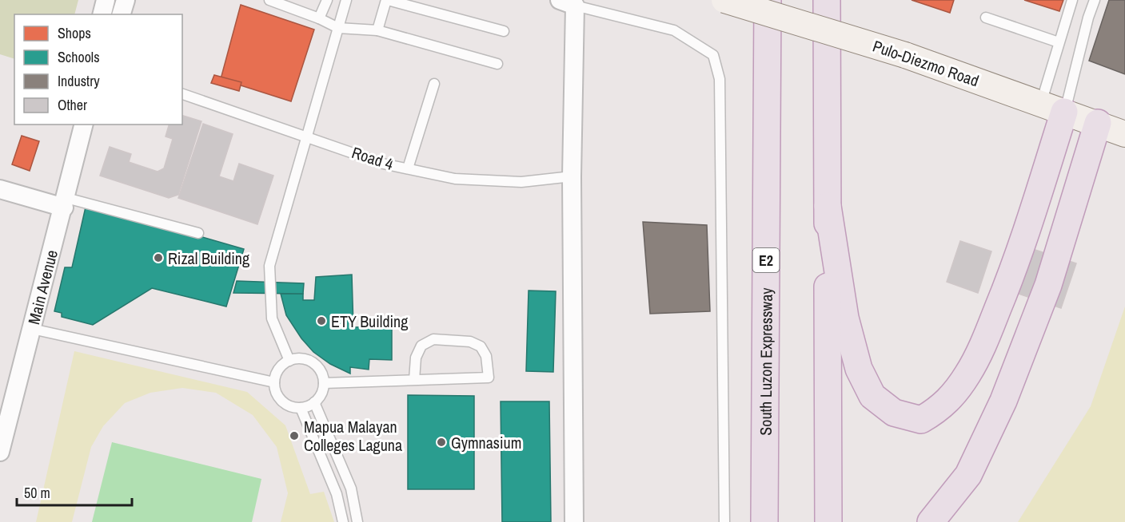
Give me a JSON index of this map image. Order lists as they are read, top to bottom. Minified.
{"streets":{"highway":["E2","South Luzon Expressway"],"main road":["Pulo-Diezmo Road"],"street":["Main Avenue"],"lane":["Road 4"]},"places":["Rizal Building","ETY Building","Mapua Malayan Colleges Laguna","Gymnasium"],"legend":["Shops","Schools","Industry","Other"],"scale_bar":"50 m"}
